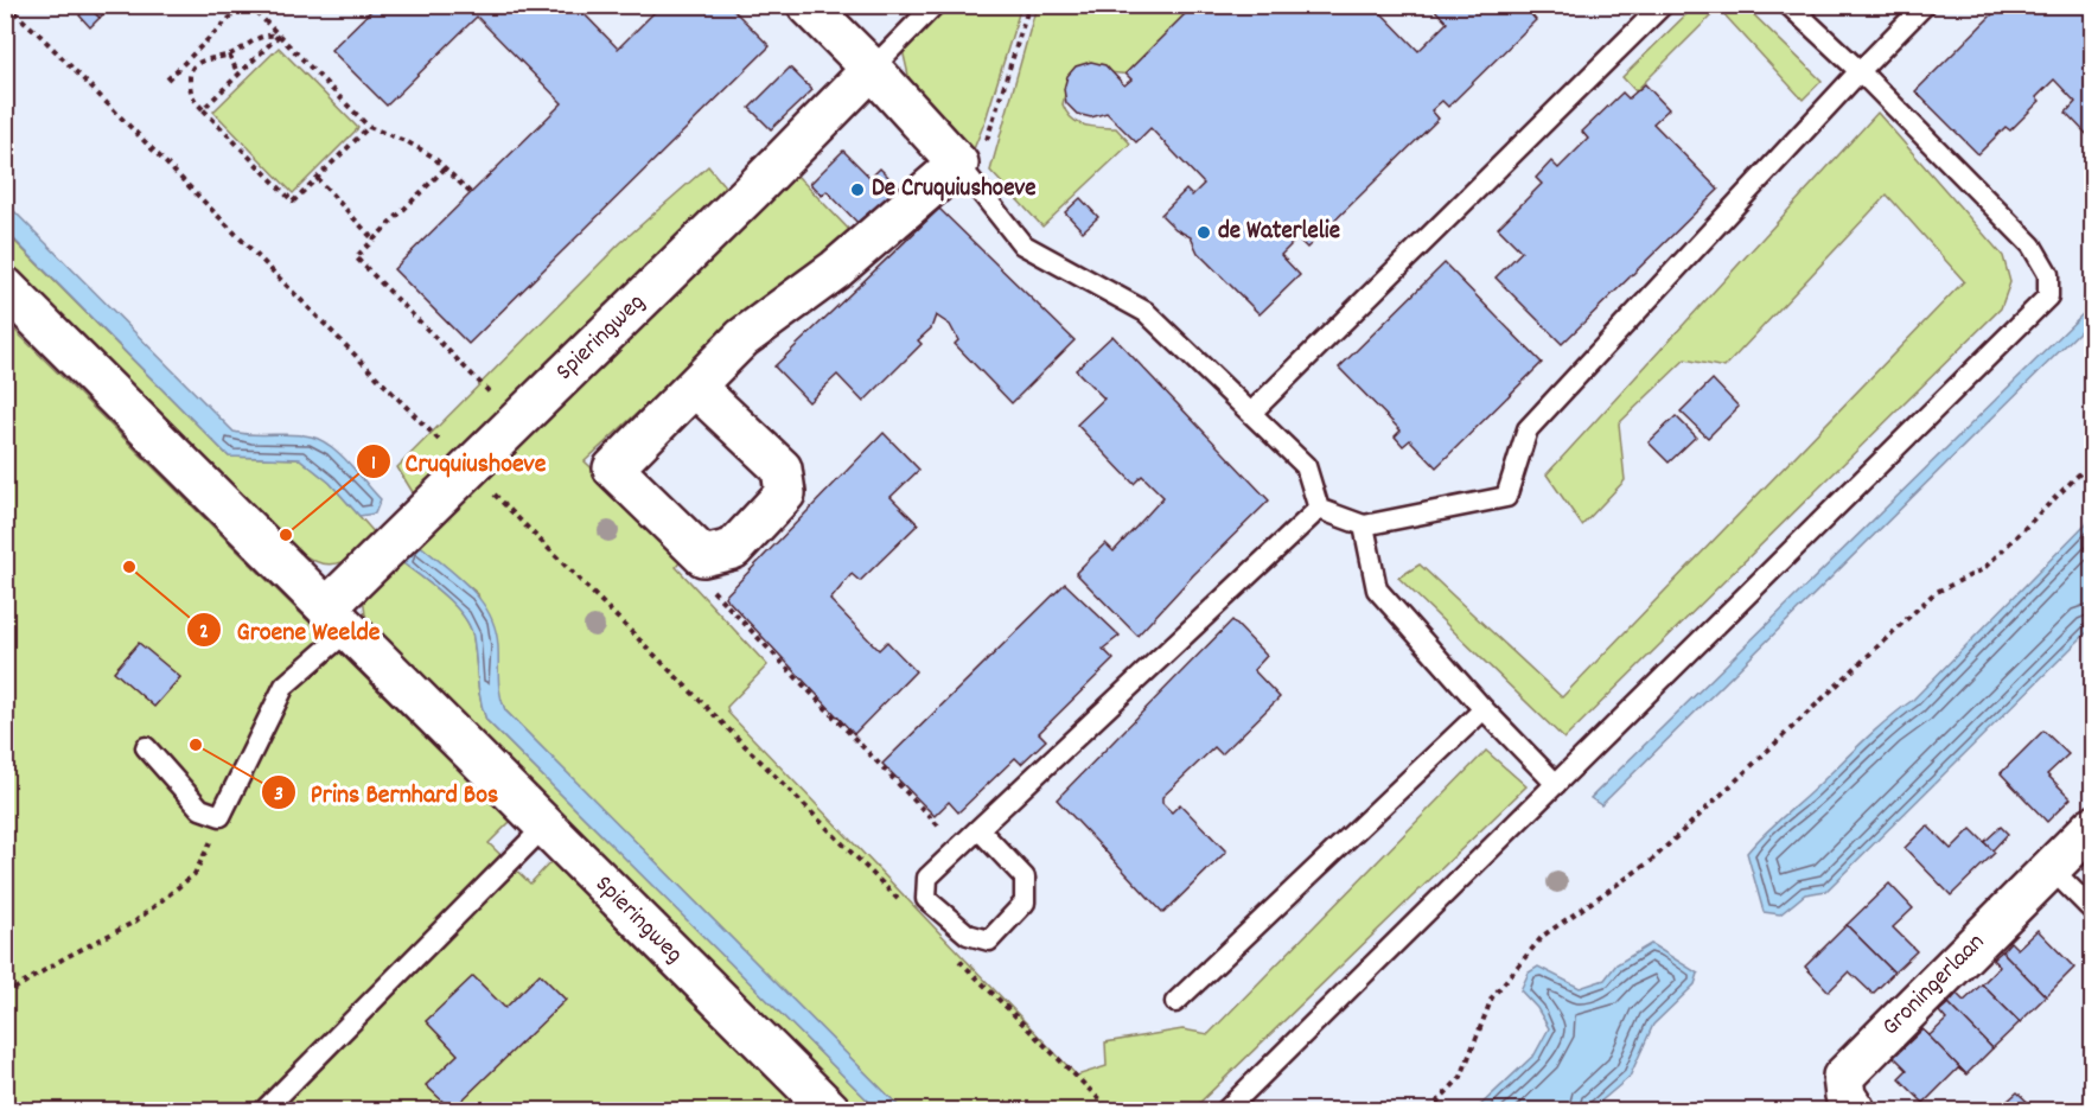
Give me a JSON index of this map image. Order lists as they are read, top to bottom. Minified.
{"streets":{"street":["Spieringweg","Groningerlaan"]},"places":["De Cruquiushoeve","de Waterlelie","Cruquiushoeve","Groene Weelde","Prins Bernhard Bos"]}
